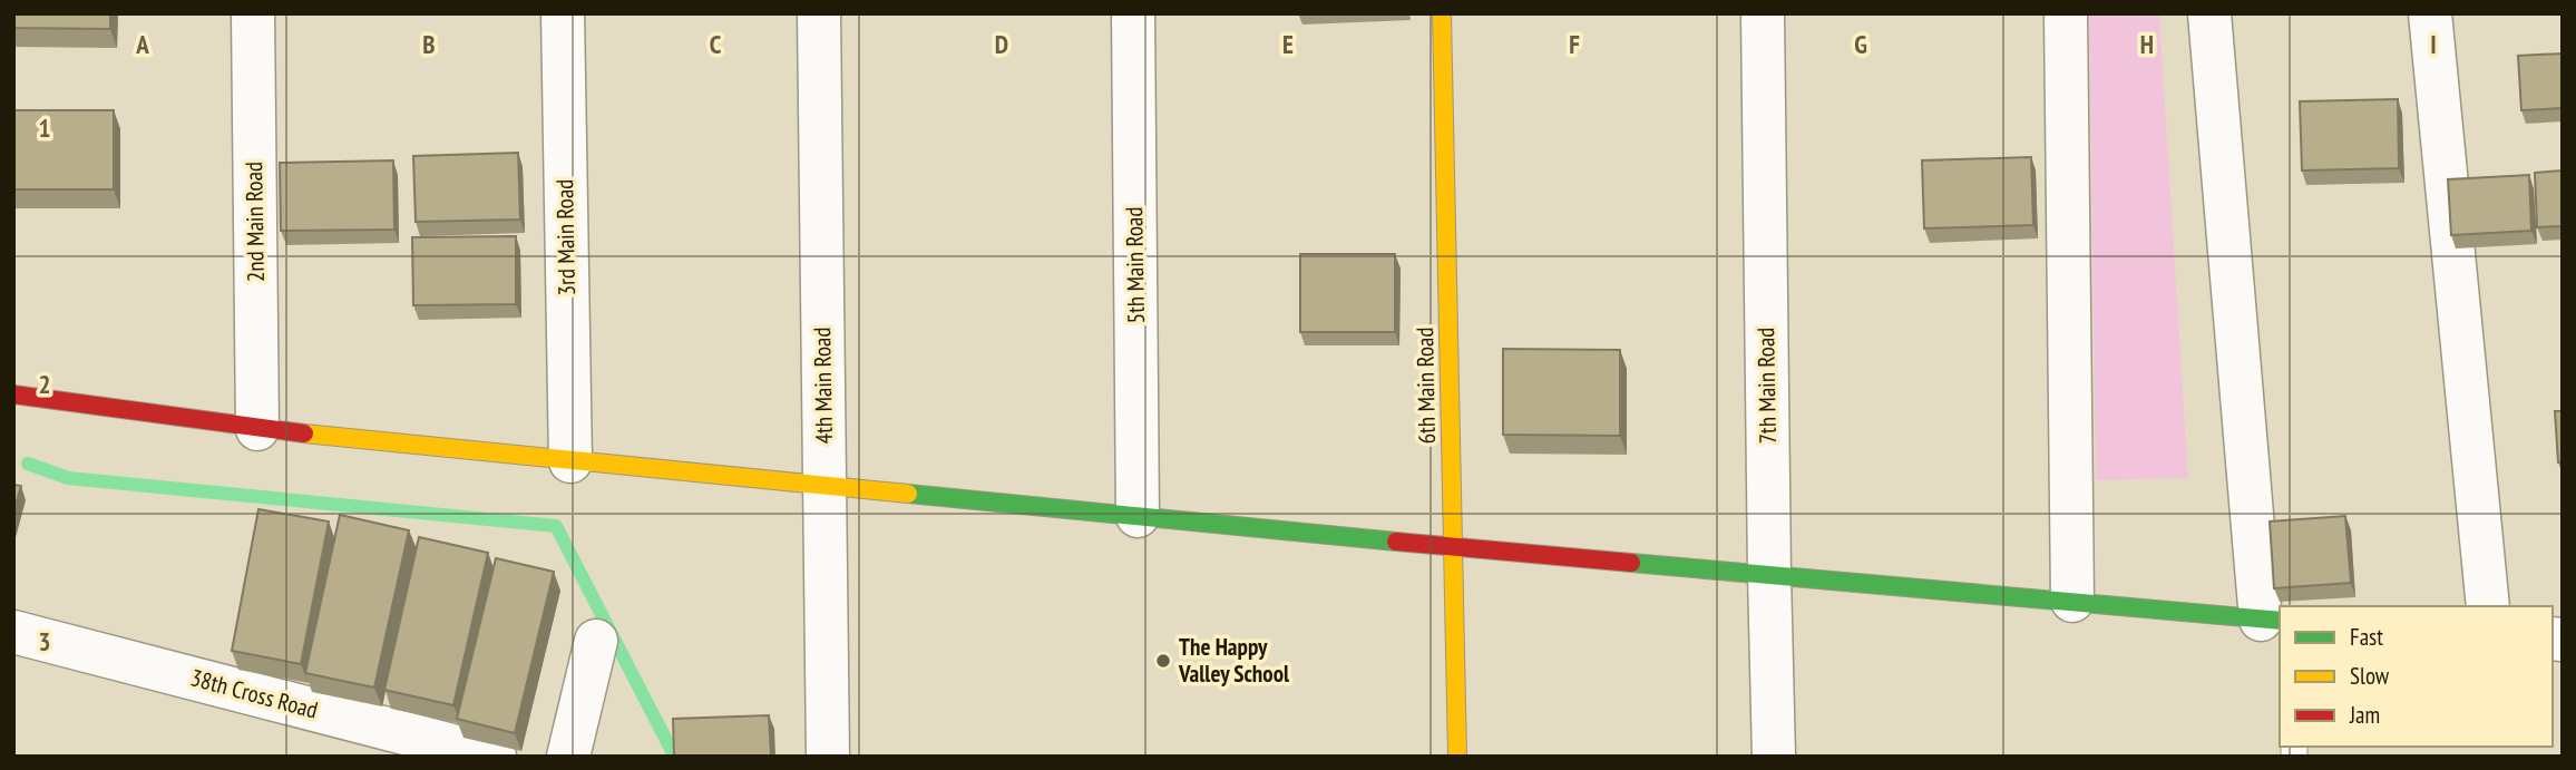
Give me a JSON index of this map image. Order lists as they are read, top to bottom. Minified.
{"streets":{"street":["2nd Main Road","3rd Main Road","5th Main Road","4th Main Road","6th Main Road","7th Main Road","38th Cross Road"]},"places":["The Happy Valley School"],"legend":["Fast","Slow","Jam"],"grid":{"columns":["A","B","C","D","E","F","G","H","I"],"rows":["1","2","3"]}}
